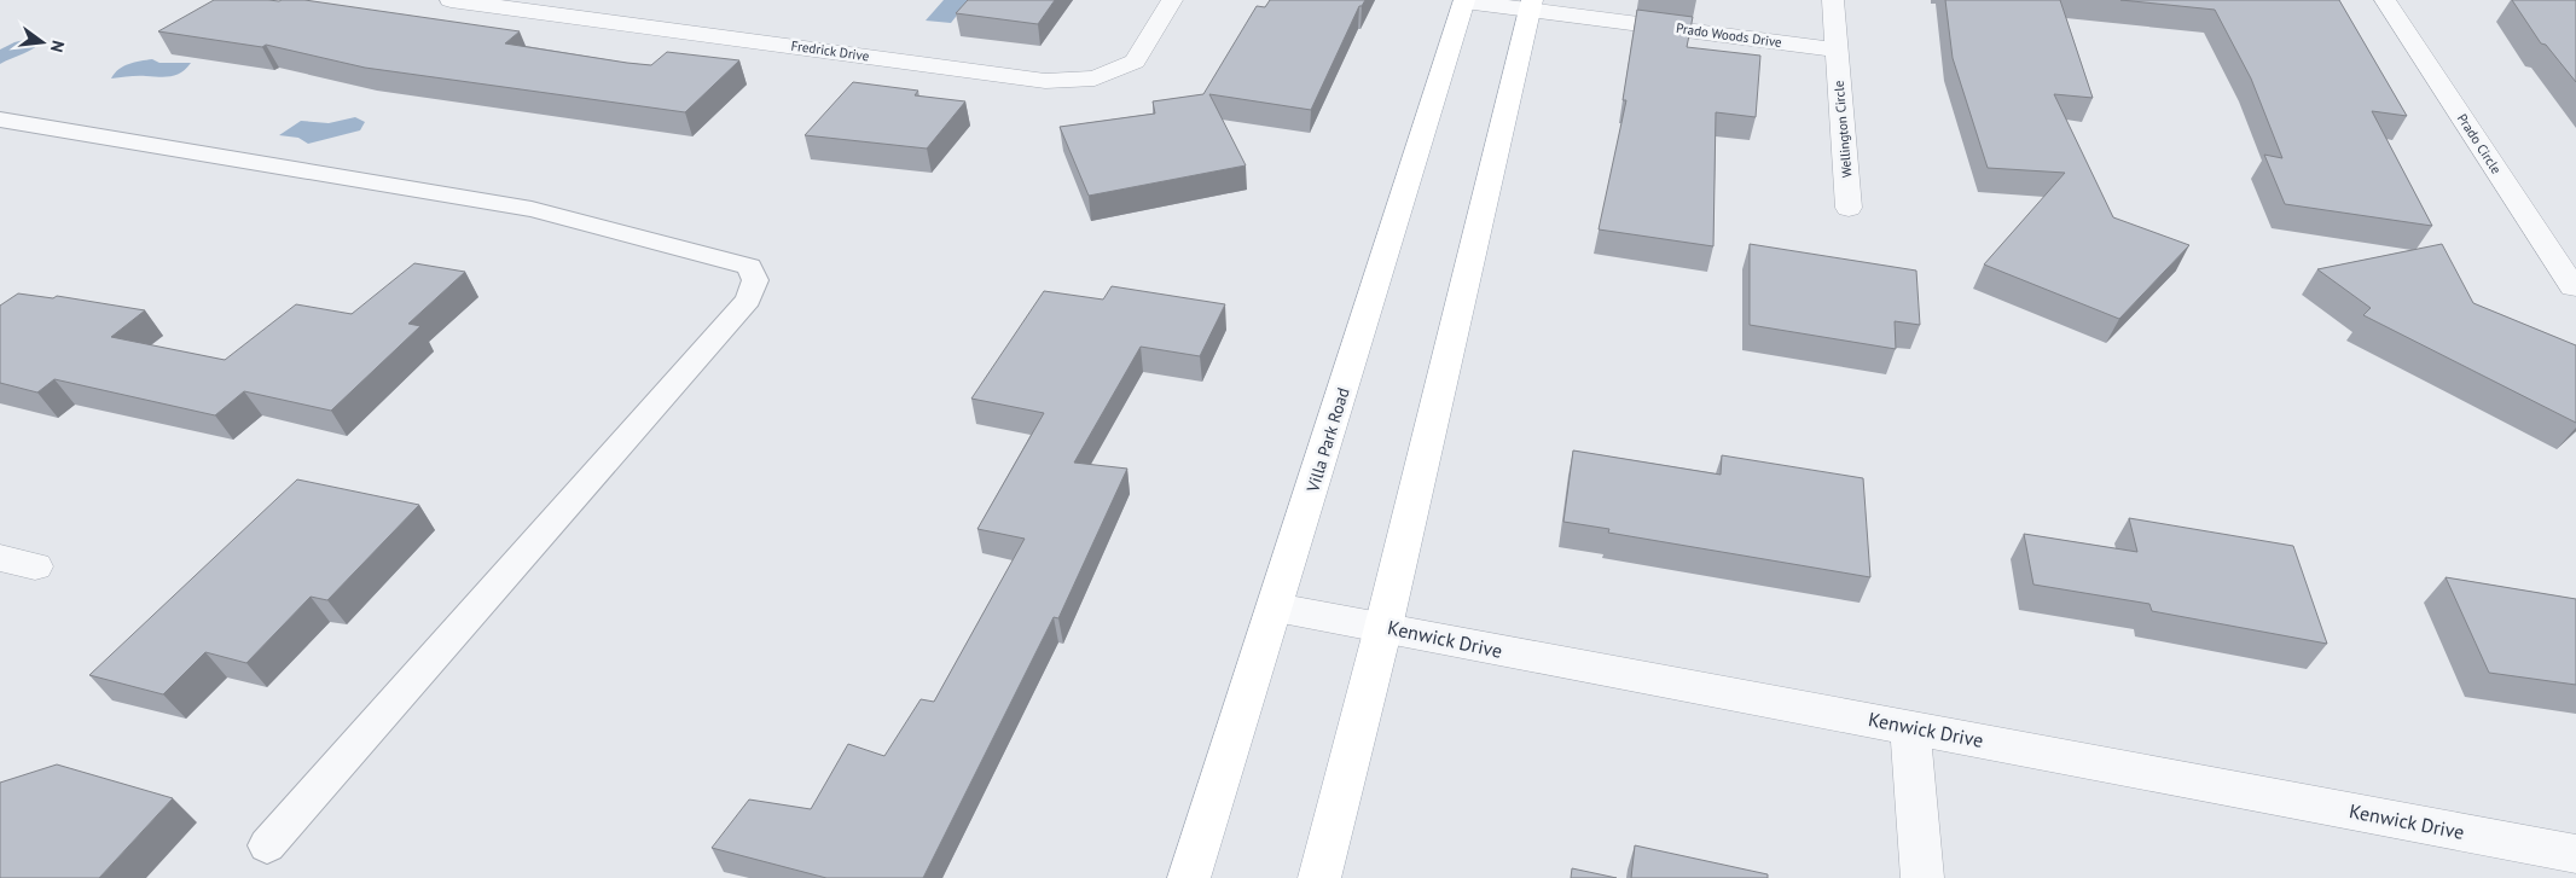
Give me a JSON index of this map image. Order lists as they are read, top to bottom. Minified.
{"streets":{"main road":["Villa Park Road"],"street":["Prado Woods Drive","Fredrick Drive","Wellington Circle","Prado Circle","Kenwick Drive"]},"crossings":[["Prado Woods Drive","Wellington Circle"],["Prado Woods Drive","Villa Park Road"],["Villa Park Road","Kenwick Drive"]],"north":"right"}
